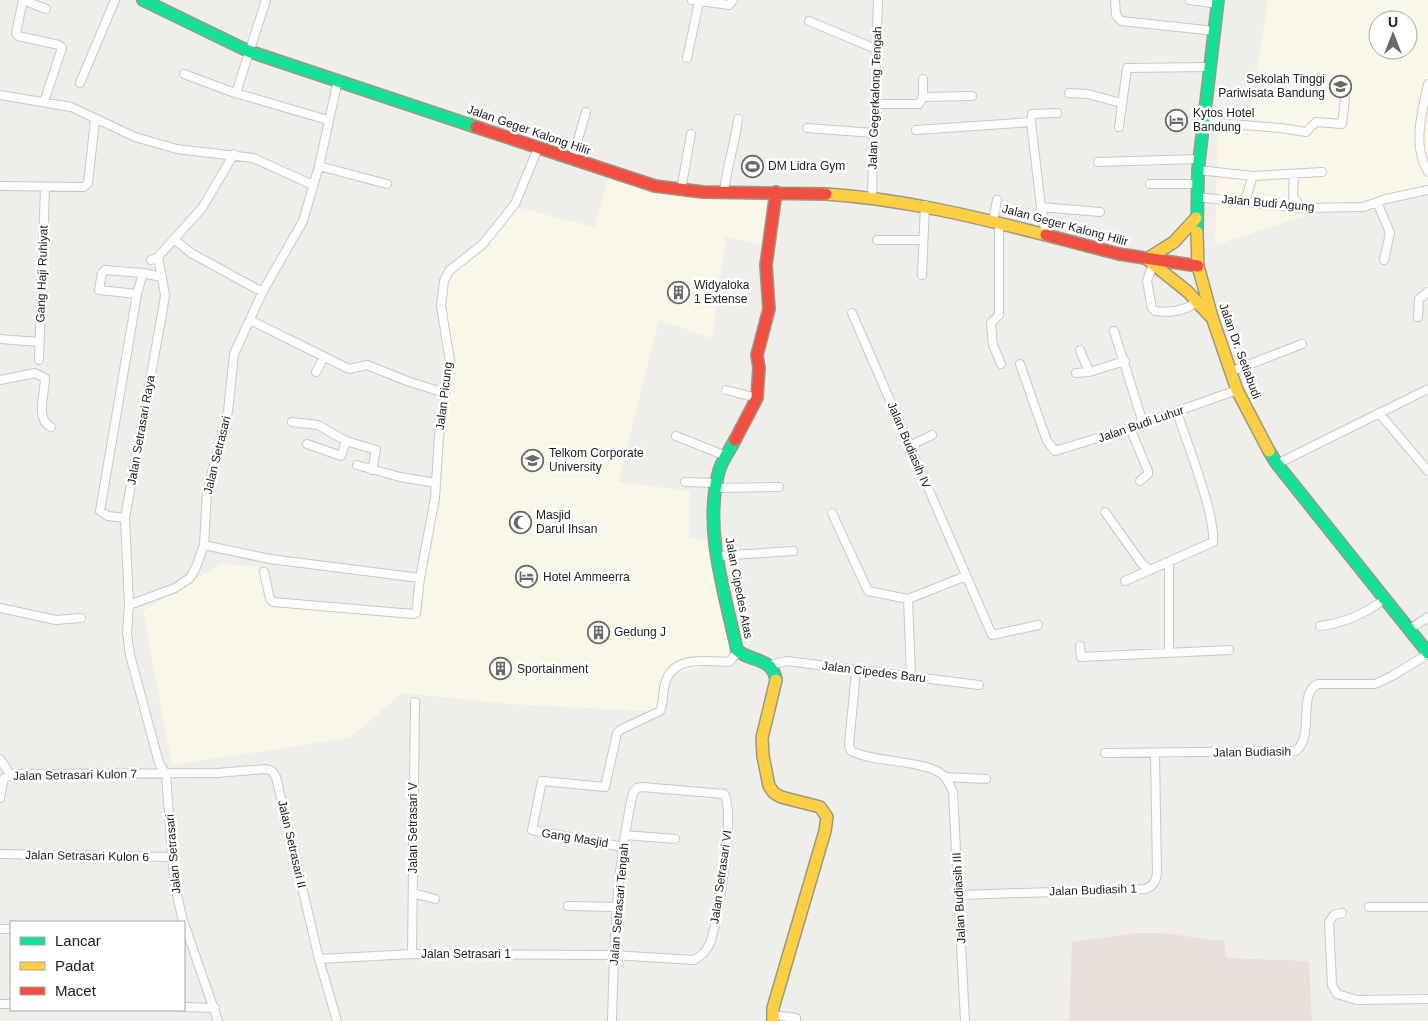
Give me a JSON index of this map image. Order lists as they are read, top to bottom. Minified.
{"streets":{"main road":["Jalan Geger Kalong Hilir","Jalan Dr. Setiabudi","Jalan Cipedes Atas"],"street":["Jalan Gegerkalong Tengah","Jalan Budi Agung","Gang Haji Ruhiyat","Jalan Picung","Jalan Budi Luhur","Jalan Setrasari Raya","Jalan Budiasih IV","Jalan Setrasari","Jalan Cipedes Baru","Jalan Budiasih","Jalan Setrasari Kulon 7","Jalan Setrasari V","Gang Masjid","Jalan Setrasari II","Jalan Setrasari Kulon 6","Jalan Setrasari VI","Jalan Budiasih 1","Jalan Budiasih III","Jalan Setrasari Tengah","Jalan Setrasari 1"]},"crossings":[["Jalan Gegerkalong Tengah","Jalan Geger Kalong Hilir"],["Jalan Geger Kalong Hilir","Jalan Dr. Setiabudi"],["Jalan Geger Kalong Hilir","Jalan Picung"],["Jalan Geger Kalong Hilir","Jalan Setrasari"],["Jalan Geger Kalong Hilir","Jalan Cipedes Atas"],["Jalan Budi Agung","Jalan Dr. Setiabudi"],["Jalan Dr. Setiabudi","Jalan Budi Luhur"],["Jalan Dr. Setiabudi","Jalan Budiasih"],["Jalan Setrasari Raya","Jalan Setrasari"],["Jalan Setrasari","Jalan Setrasari Kulon 7"],["Jalan Setrasari","Jalan Setrasari II"],["Jalan Setrasari","Jalan Setrasari Kulon 6"],["Jalan Cipedes Atas","Jalan Cipedes Baru"],["Jalan Cipedes Atas","Gang Masjid"],["Jalan Budiasih","Jalan Budiasih 1"],["Jalan Setrasari Kulon 7","Jalan Setrasari II"],["Jalan Setrasari V","Jalan Setrasari 1"],["Gang Masjid","Jalan Setrasari Tengah"],["Jalan Setrasari II","Jalan Setrasari 1"],["Jalan Setrasari VI","Jalan Setrasari Tengah"],["Jalan Setrasari VI","Jalan Setrasari 1"],["Jalan Budiasih 1","Jalan Budiasih III"],["Jalan Setrasari Tengah","Jalan Setrasari 1"]],"places":{"school or university":["Sekolah Tinggi Pariwisata Bandung","Telkom Corporate University"],"hotel":["Kytos Hotel Bandung","Hotel Ammeerra"],"sports":["DM Lidra Gym"],"building":["Widyaloka 1 Extense","Gedung J","Sportainment"],"mosque":["Masjid Darul Ihsan"]},"legend":["Lancar","Padat","Macet"],"north":"top"}
